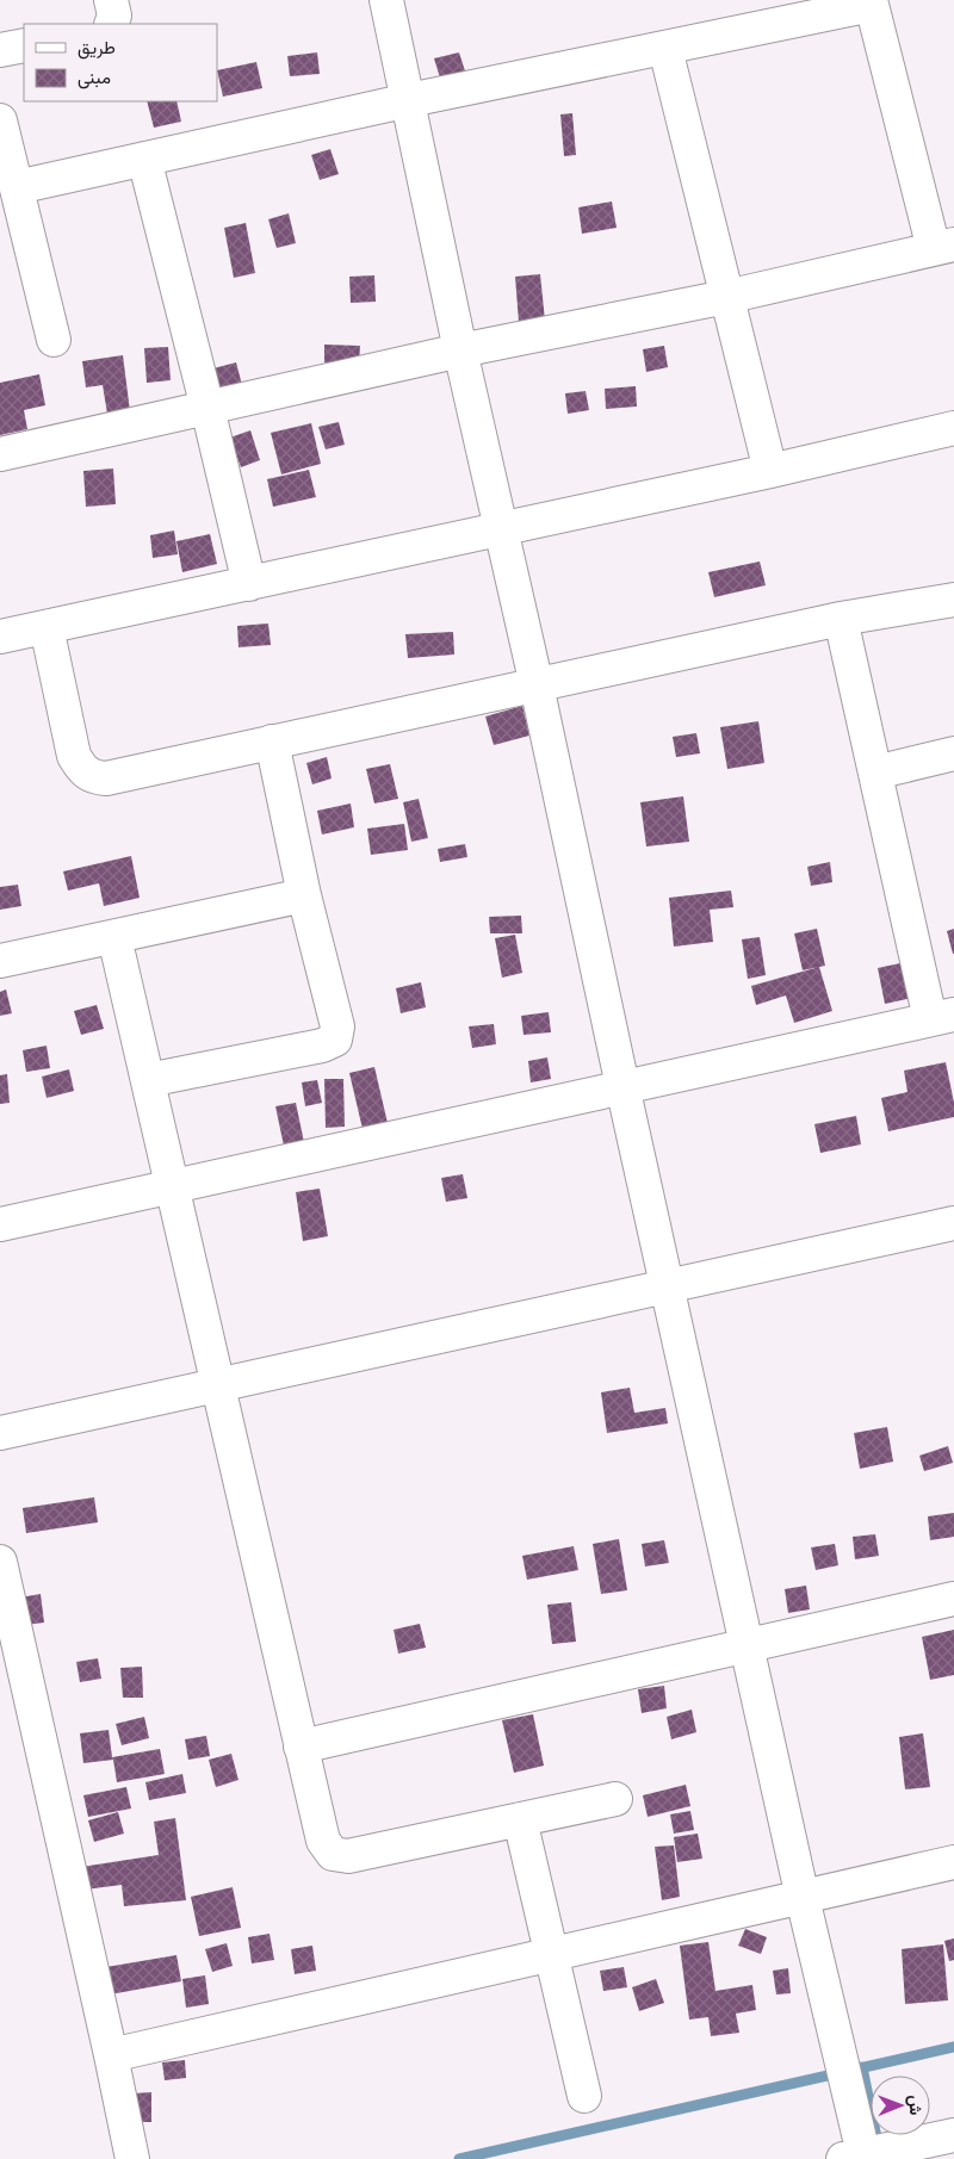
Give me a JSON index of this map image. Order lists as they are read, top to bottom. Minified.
{"legend":["طريق","مبنى"],"north":"right"}
